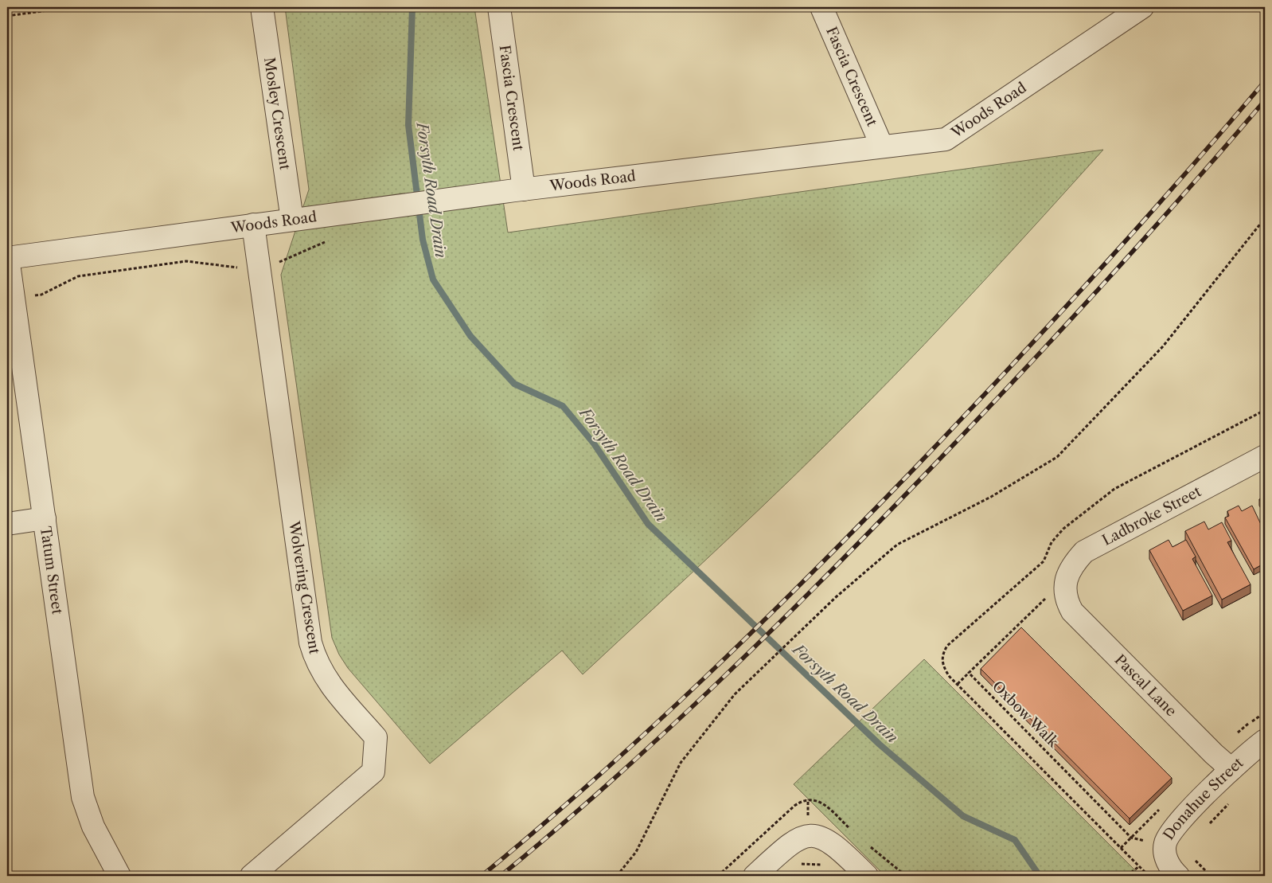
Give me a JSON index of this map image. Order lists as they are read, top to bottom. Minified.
{"streets":{"street":["Fascia Crescent","Woods Road","Mosley Crescent","Ladbroke Street","Tatum Street","Wolvering Crescent","Pascal Lane","Donahue Street"],"path":["Oxbow Walk"]},"crossings":[["Fascia Crescent","Woods Road"],["Woods Road","Mosley Crescent"],["Woods Road","Tatum Street"],["Woods Road","Wolvering Crescent"],["Ladbroke Street","Pascal Lane"],["Pascal Lane","Donahue Street"]],"water":["Forsyth Road Drain"]}
